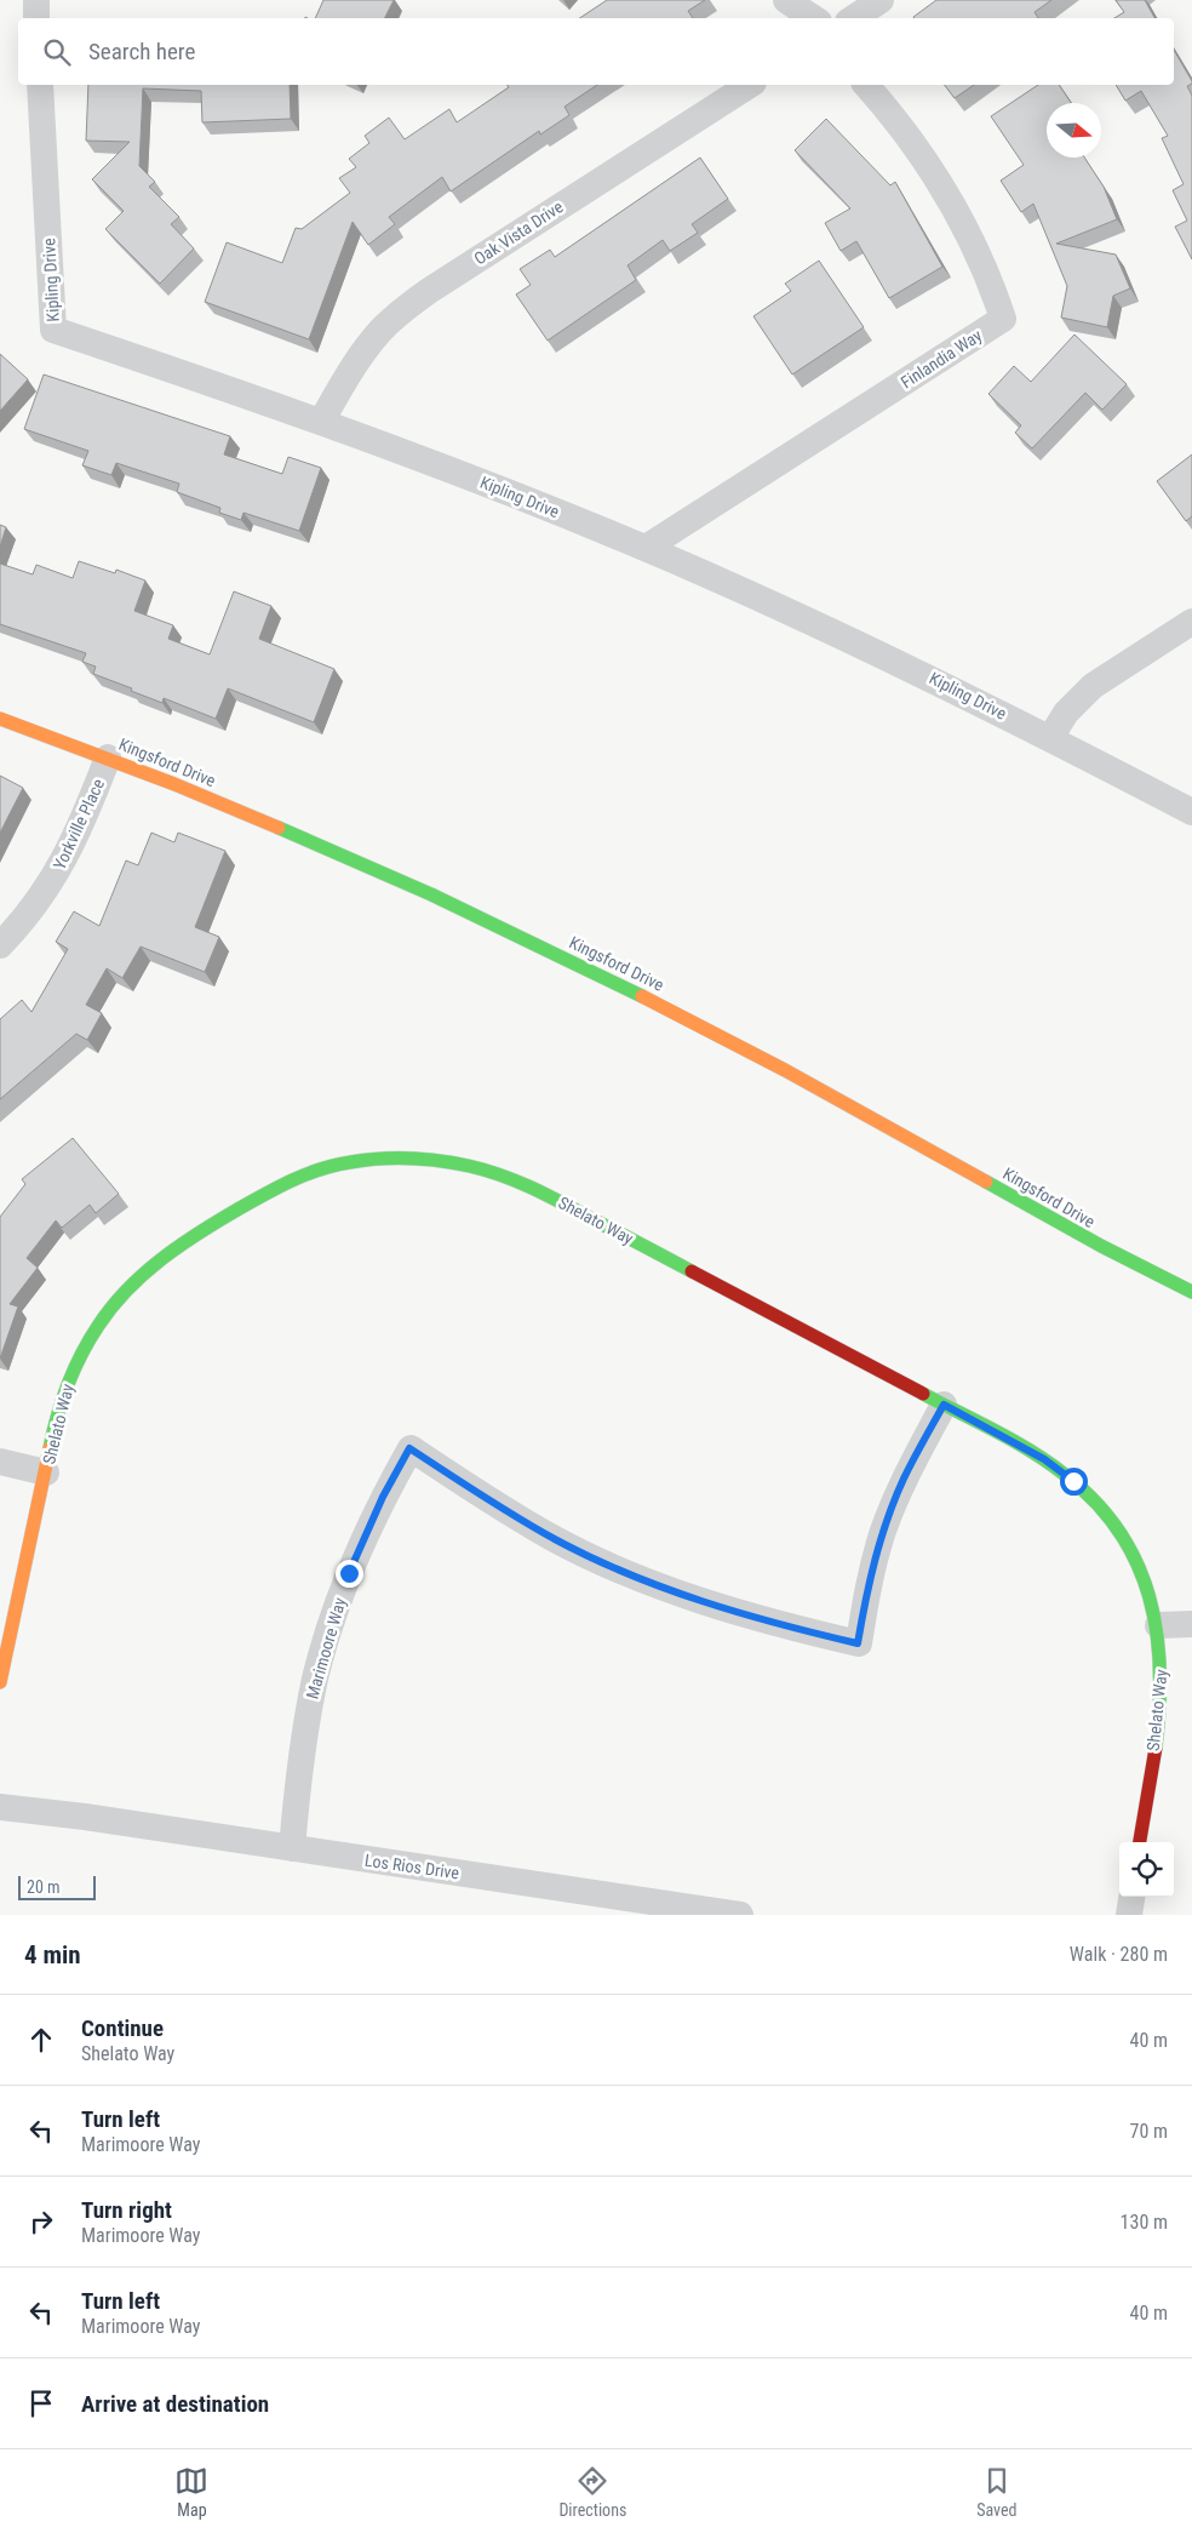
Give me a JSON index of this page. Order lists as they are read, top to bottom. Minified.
{"streets":{"street":["Oak Vista Drive","Kipling Drive","Finlandia Way","Kingsford Drive","Yorkville Place","Shelato Way","Marimoore Way","Los Rios Drive"]},"crossings":[["Oak Vista Drive","Kipling Drive"],["Kipling Drive","Finlandia Way"],["Kingsford Drive","Yorkville Place"],["Shelato Way","Marimoore Way"],["Marimoore Way","Los Rios Drive"]],"scale_bar":"20 m","north":"right","page":{"search":"Search here","scale":"20 m","heading":["4 min","Walk · 280 m"],"list":[["Continue","Shelato Way","40 m"],["Turn left","Marimoore Way","70 m"],["Turn right","Marimoore Way","130 m"],["Turn left","Marimoore Way","40 m"],"Arrive at destination"],"nav":["Map","Directions","Saved"]}}
